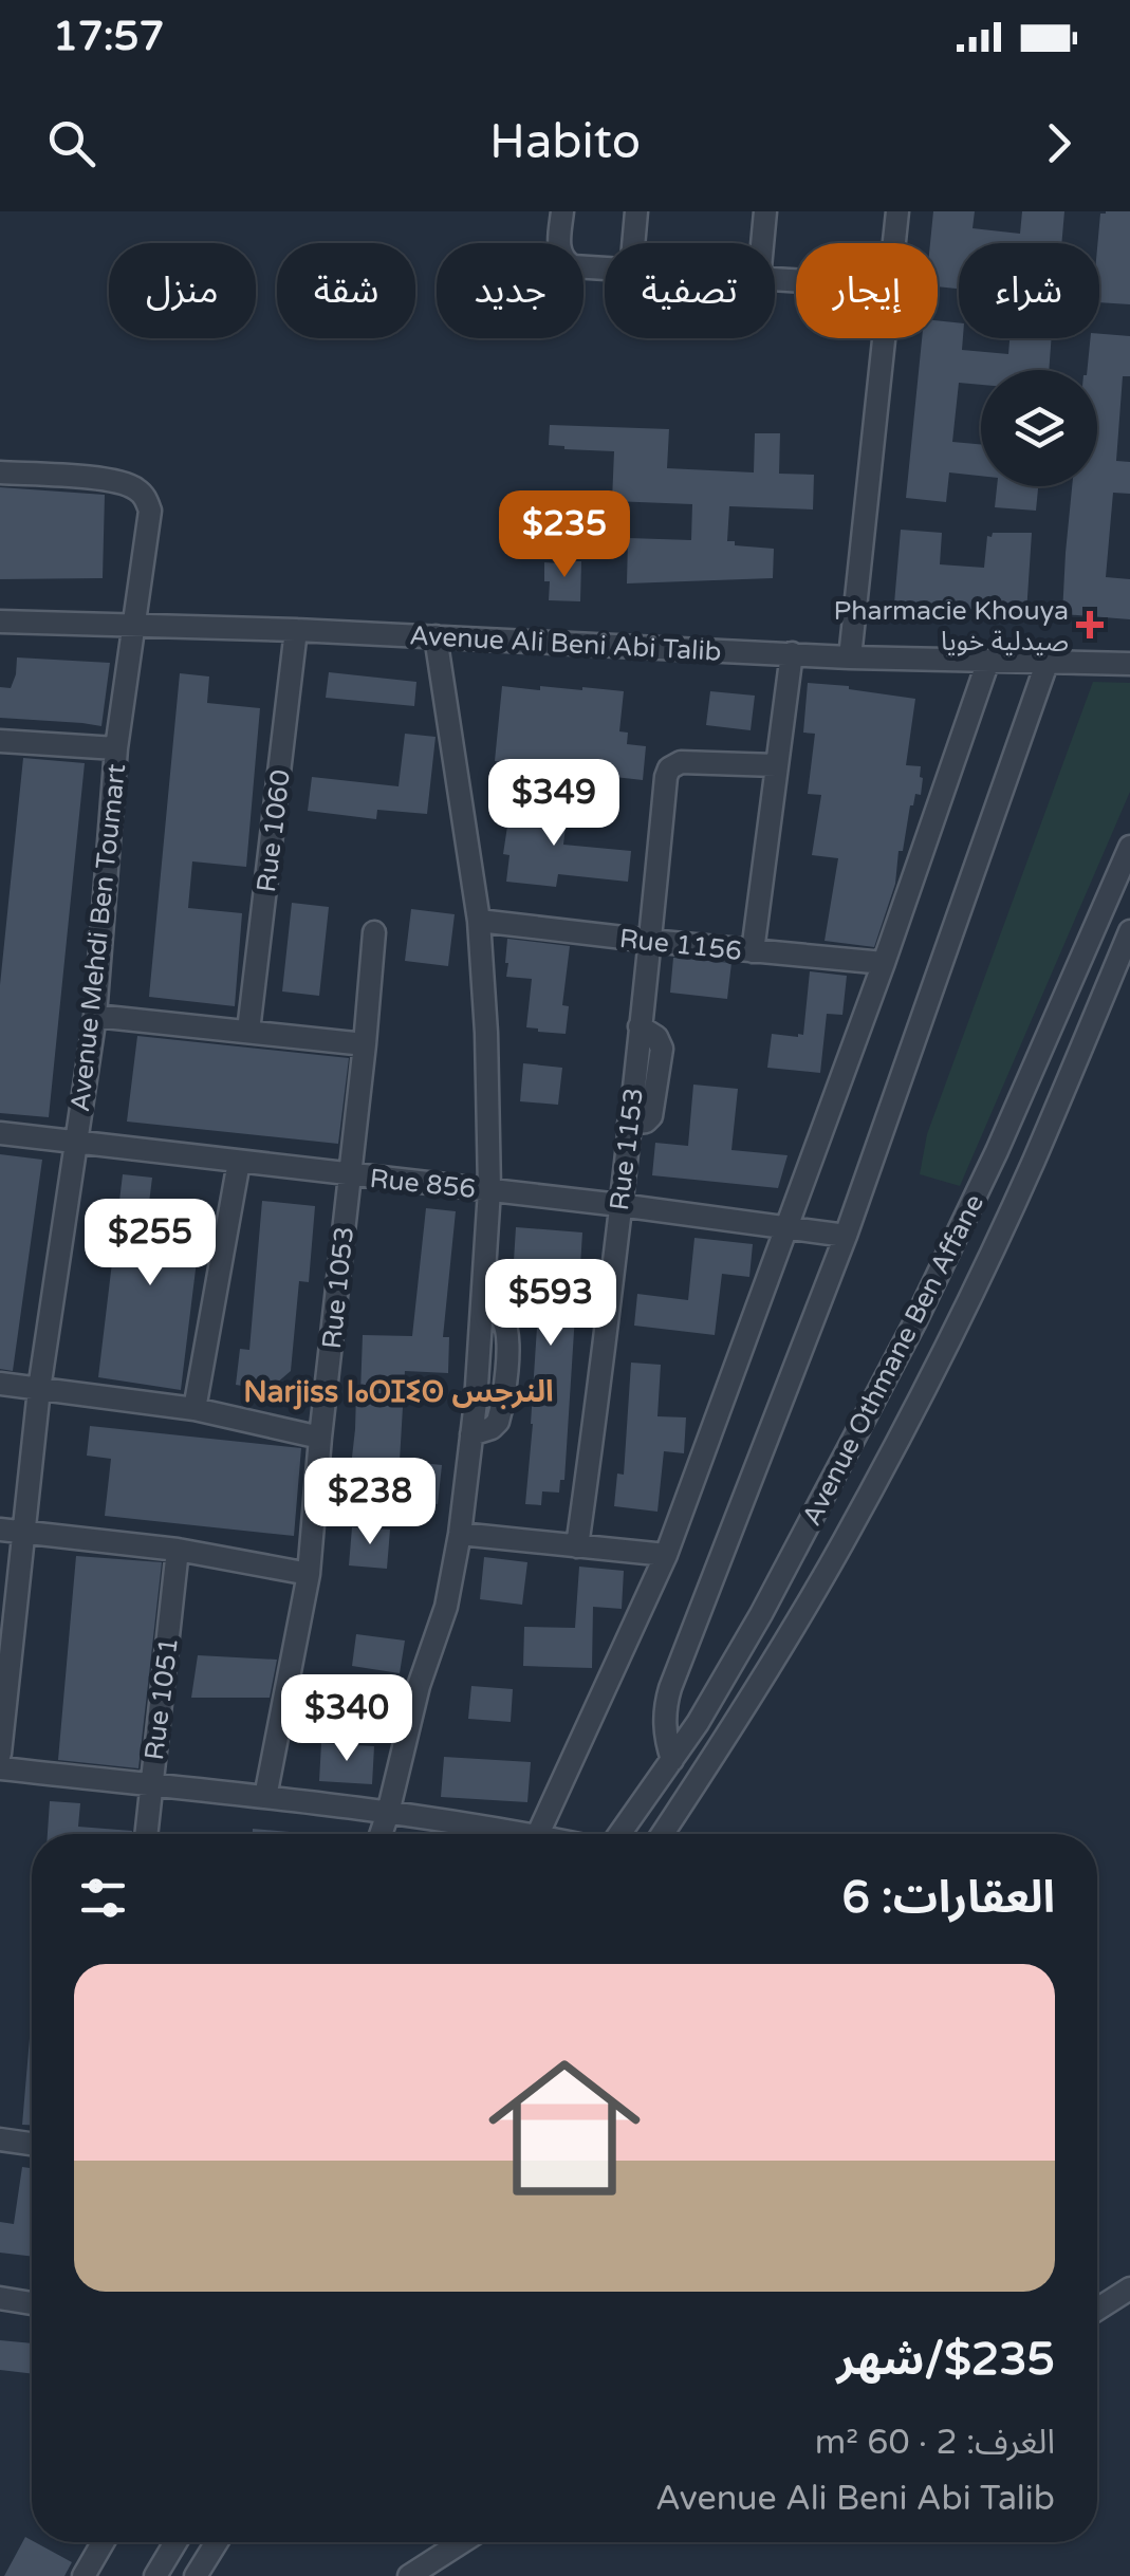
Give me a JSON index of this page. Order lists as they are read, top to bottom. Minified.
{"streets":{"street":["Avenue Ali Beni Abi Talib","Rue 1060","Avenue Mehdi Ben Toumart","Rue 1156","Rue 1153","Rue 856","Rue 1053","Avenue Othmane Ben Affane","Rue 1051"]},"crossings":[["Avenue Ali Beni Abi Talib","Rue 1060"],["Avenue Ali Beni Abi Talib","Avenue Mehdi Ben Toumart"],["Avenue Mehdi Ben Toumart","Rue 856"],["Rue 1156","Rue 1153"],["Rue 1153","Rue 856"],["Rue 856","Rue 1053"]],"districts":["Narjiss ⵏⴰⵔⵊⵉⵙ النرجس"],"places":{"health":["Pharmacie Khouya صيدلية خويا"]},"page":{"status":"17:57","header":"Habito","chip":["شراء","إيجار","تصفية","جديد","شقة","منزل"],"price":["$235","$349","$255","$593","$238","$340"],"heading":"العقارات: 6","list":[{"name":"$235/شهر","note":"الغرف: 2 · 60 m² · Avenue Ali Beni Abi Talib"}]}}
